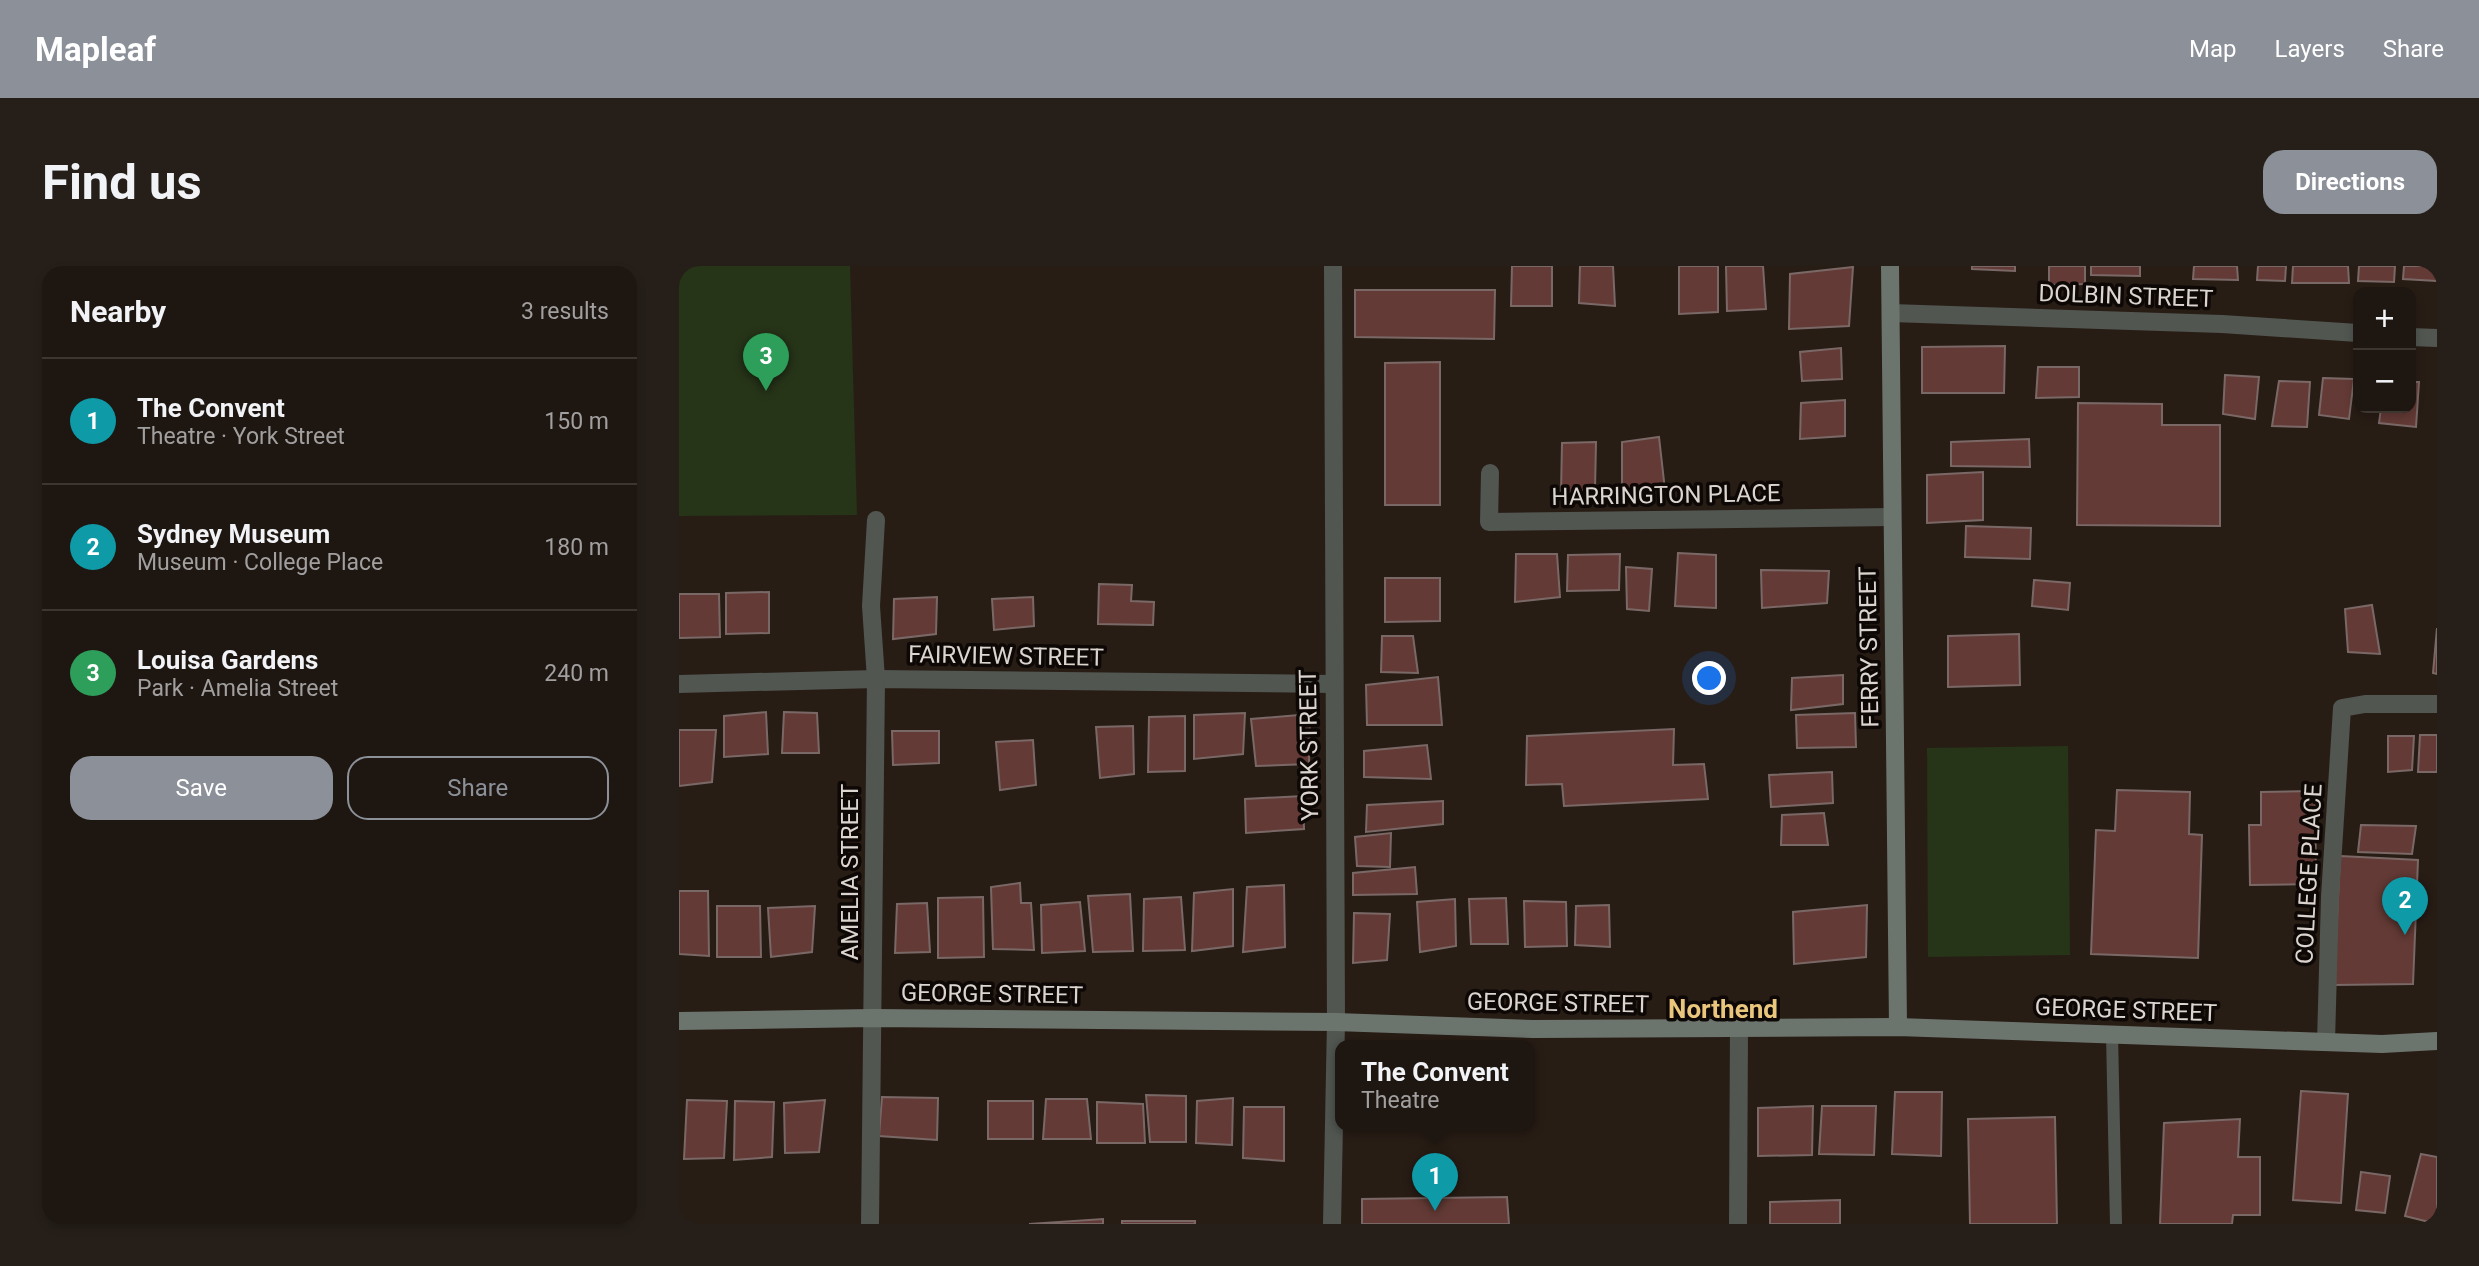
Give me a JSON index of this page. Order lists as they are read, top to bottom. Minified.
{"streets":{"main road":["FERRY STREET","GEORGE STREET"],"street":["DOLBIN STREET","HARRINGTON PLACE","FAIRVIEW STREET","YORK STREET","AMELIA STREET","COLLEGE PLACE"]},"crossings":[["DOLBIN STREET","FERRY STREET"],["HARRINGTON PLACE","FERRY STREET"],["FERRY STREET","GEORGE STREET"],["FAIRVIEW STREET","YORK STREET"],["FAIRVIEW STREET","AMELIA STREET"],["YORK STREET","GEORGE STREET"],["AMELIA STREET","GEORGE STREET"],["COLLEGE PLACE","GEORGE STREET"]],"districts":["Northend"],"page":{"header":"Mapleaf","nav":["Map","Layers","Share"],"buttons":["Directions",["Save","Share"]],"title":"Find us","heading":["Nearby","3 results"],"map_buttons":["+","−"],"pins":["3","2","1"],"list":[{"mark":"1","name":"The Convent","note":"Theatre · York Street","value":"150 m"},{"mark":"2","name":"Sydney Museum","note":"Museum · College Place","value":"180 m"},{"mark":"3","name":"Louisa Gardens","note":"Park · Amelia Street","value":"240 m"}],"popup":["The Convent","Theatre"]}}
